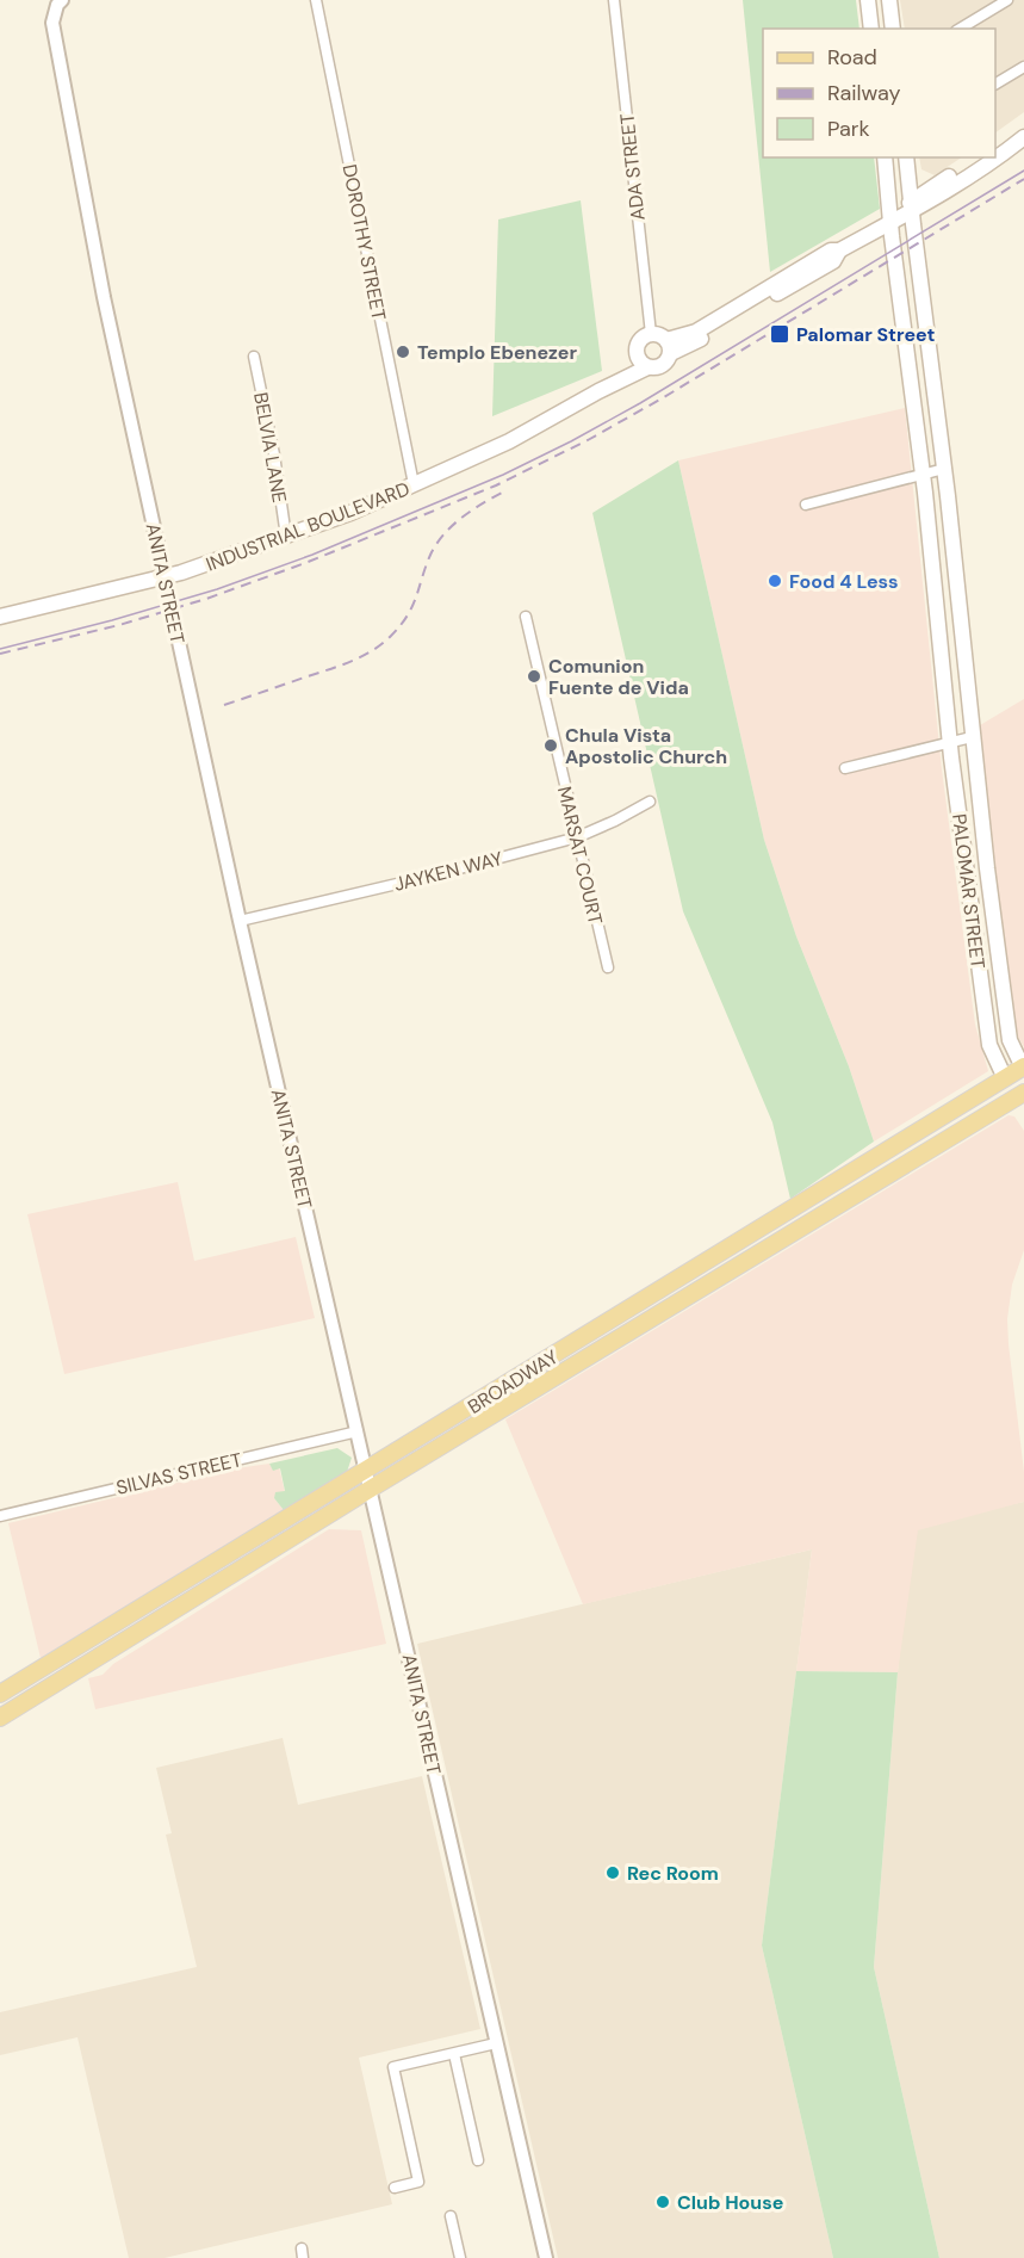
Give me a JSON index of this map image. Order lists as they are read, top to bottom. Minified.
{"streets":{"main road":["INDUSTRIAL BOULEVARD","PALOMAR STREET","BROADWAY"],"street":["ADA STREET","DOROTHY STREET","BELVIA LANE","ANITA STREET","MARSAT COURT","JAYKEN WAY","SILVAS STREET"]},"crossings":[["ADA STREET","INDUSTRIAL BOULEVARD"],["DOROTHY STREET","INDUSTRIAL BOULEVARD"],["BELVIA LANE","INDUSTRIAL BOULEVARD"],["INDUSTRIAL BOULEVARD","ANITA STREET"],["INDUSTRIAL BOULEVARD","PALOMAR STREET"],["ANITA STREET","JAYKEN WAY"],["ANITA STREET","BROADWAY"],["ANITA STREET","SILVAS STREET"],["MARSAT COURT","JAYKEN WAY"],["PALOMAR STREET","BROADWAY"]],"places":{"transit":["Palomar Street"],"other":["Templo Ebenezer","Food 4 Less","Comunion Fuente de Vida","Chula Vista Apostolic Church","Rec Room","Club House"]},"legend":["Road","Railway","Park"]}
